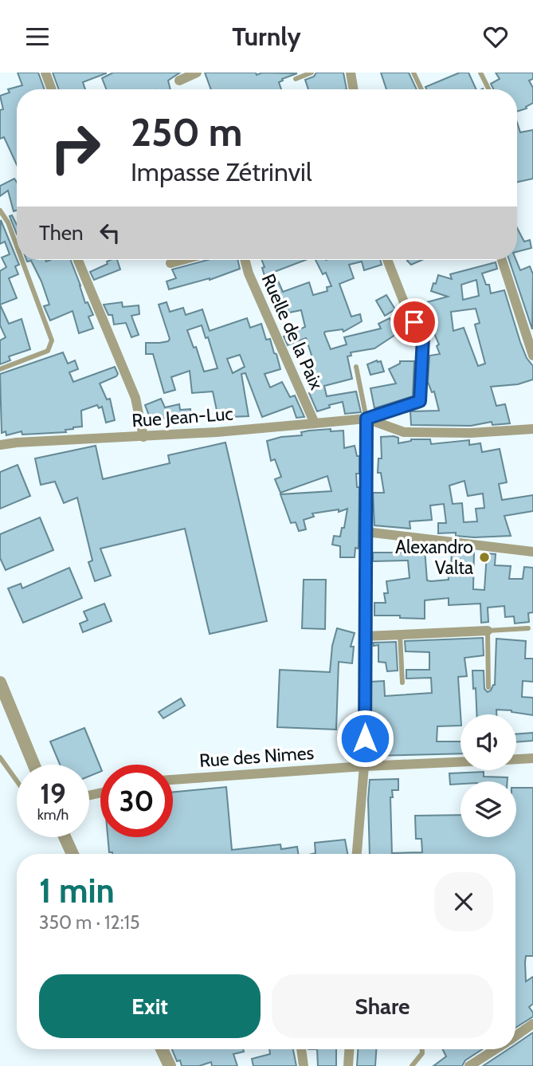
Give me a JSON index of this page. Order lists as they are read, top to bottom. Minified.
{"streets":{"street":["Ruelle de la Paix","Rue Jean-Luc","Rue des Nimes"]},"crossings":[["Ruelle de la Paix","Rue Jean-Luc"]],"places":["Alexandro Valta"],"page":{"header":"Turnly","turn":["250 m","Impasse Zétrinvil"],"then":"Then","speed":"19 km/h","limit":"30","heading":["1 min","350 m · 12:15"],"buttons":["Exit","Share"]}}
